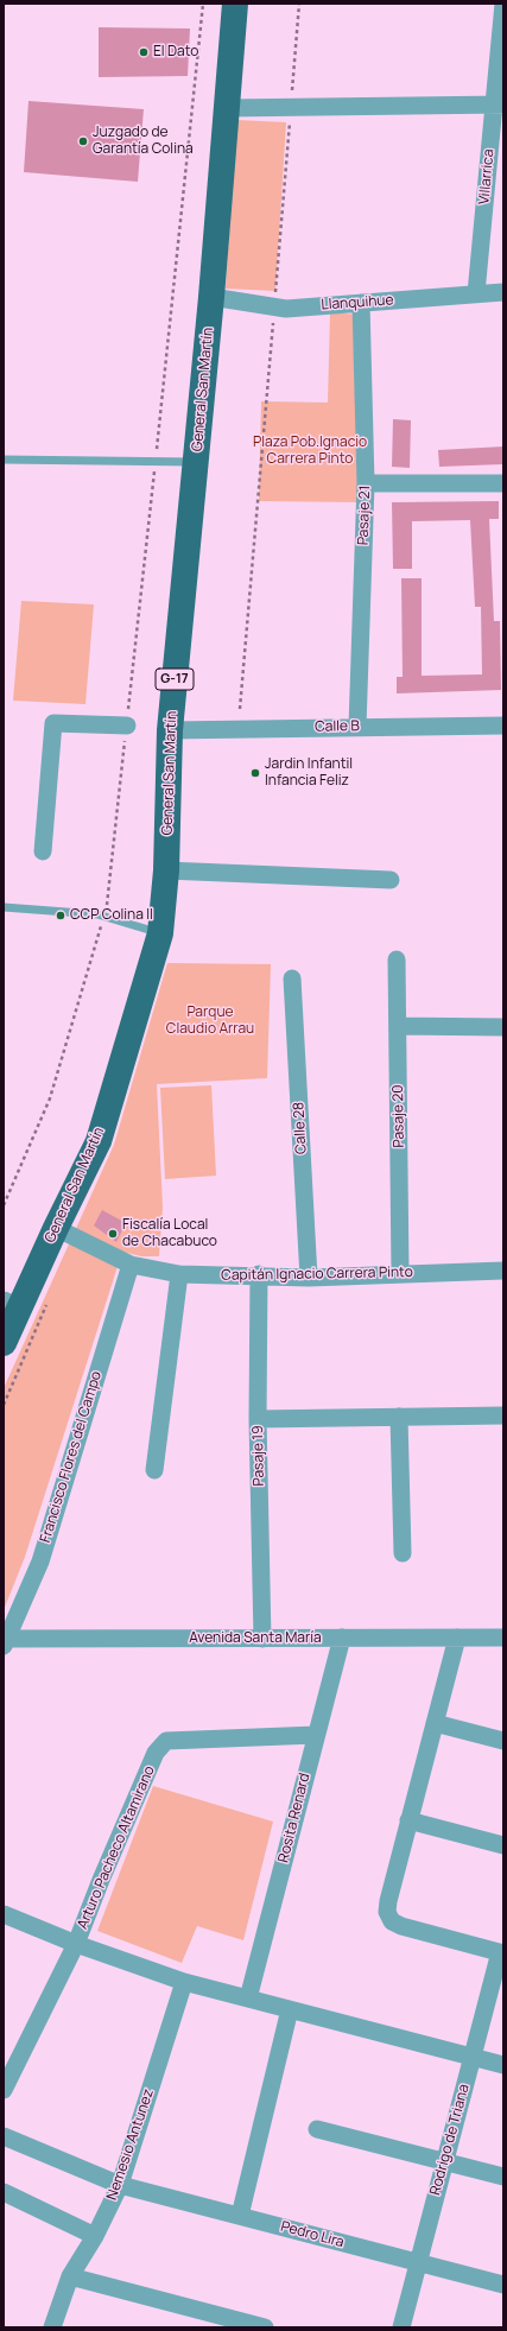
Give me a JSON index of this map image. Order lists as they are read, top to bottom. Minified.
{"streets":{"main road":["General San Martín","G-17"],"street":["Villarrica","Llanquihue","Pasaje 21","Calle B","Pasaje 20","Calle 28","Capitán Ignacio Carrera Pinto","Pasaje 19","Francisco Flores del Campo","Avenida Santa María","Rosita Renard","Arturo Pacheco Altamirano","Rodrigo de Triana","Nemesio Antunez","Pedro Lira"]},"crossings":[["Villarrica","Llanquihue"],["Llanquihue","General San Martín"],["Llanquihue","Pasaje 21"],["General San Martín","Calle B"],["General San Martín","Capitán Ignacio Carrera Pinto"],["Pasaje 21","Calle B"],["Pasaje 20","Capitán Ignacio Carrera Pinto"],["Calle 28","Capitán Ignacio Carrera Pinto"],["Capitán Ignacio Carrera Pinto","Pasaje 19"],["Capitán Ignacio Carrera Pinto","Francisco Flores del Campo"],["Pasaje 19","Avenida Santa María"],["Francisco Flores del Campo","Avenida Santa María"],["Avenida Santa María","Rosita Renard"],["Rosita Renard","Arturo Pacheco Altamirano"],["Rodrigo de Triana","Pedro Lira"],["Nemesio Antunez","Pedro Lira"]],"parks":["Plaza Pob.Ignacio Carrera Pinto","Parque Claudio Arrau"],"places":["El Dato","Juzgado de Garantía Colina","Jardin Infantil Infancia Feliz","CCP Colina II","Fiscalía Local de Chacabuco"]}
